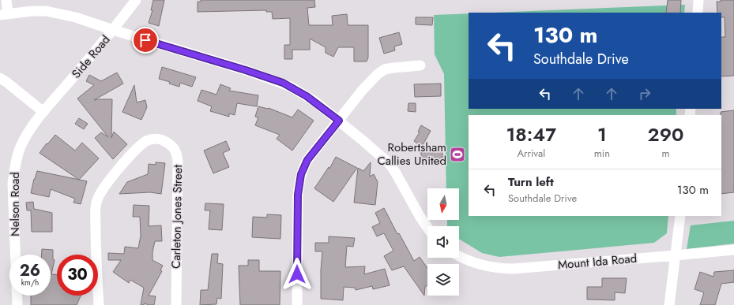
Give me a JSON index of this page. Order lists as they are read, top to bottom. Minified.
{"streets":{"street":["Side Road","Nelson Road","Carleton Jones Street","Mount Ida Road"]},"crossings":[["Side Road","Nelson Road"]],"places":{"sports":["Robertsham Callies United"]},"north":"bottom","page":{"turn":["130 m","Southdale Drive"],"eta":["18:47","Arrival","1","min","290","m"],"list":[{"name":"Turn left","note":"Southdale Drive","value":"130 m"}],"speed":"26 km/h","limit":"30"}}
